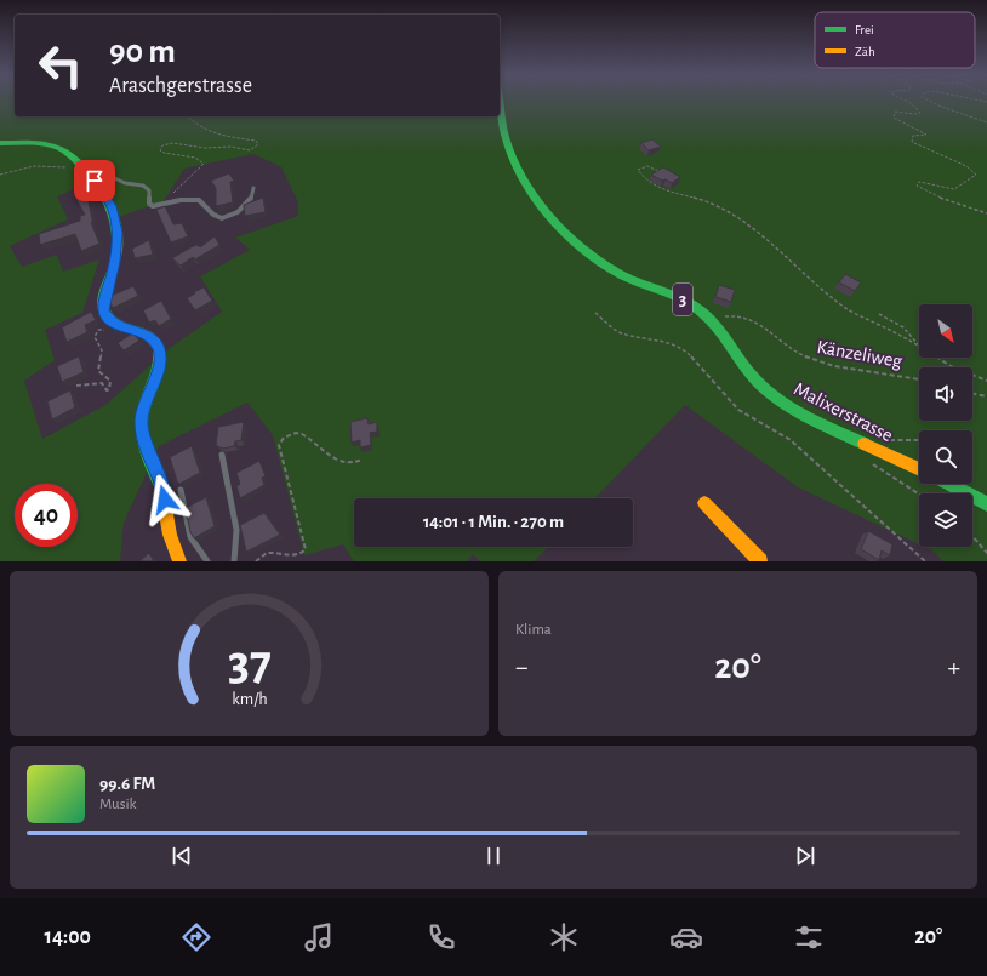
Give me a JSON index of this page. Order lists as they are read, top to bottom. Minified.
{"streets":{"street":["3","Malixerstrasse"],"path":["Känzeliweg"]},"crossings":[["Känzeliweg","Malixerstrasse"]],"legend":["Frei","Zäh"],"north":"bottom right","page":{"turn":["90 m","Araschgerstrasse"],"limit":"40","trip":"14:01 · 1 Min. · 270 m","tile":"Klima","heat":["−","20°","+"],"song":["99.6 FM","Musik"],"tabs":["14:00","20°"],"gauge":["37","km/h"]}}
